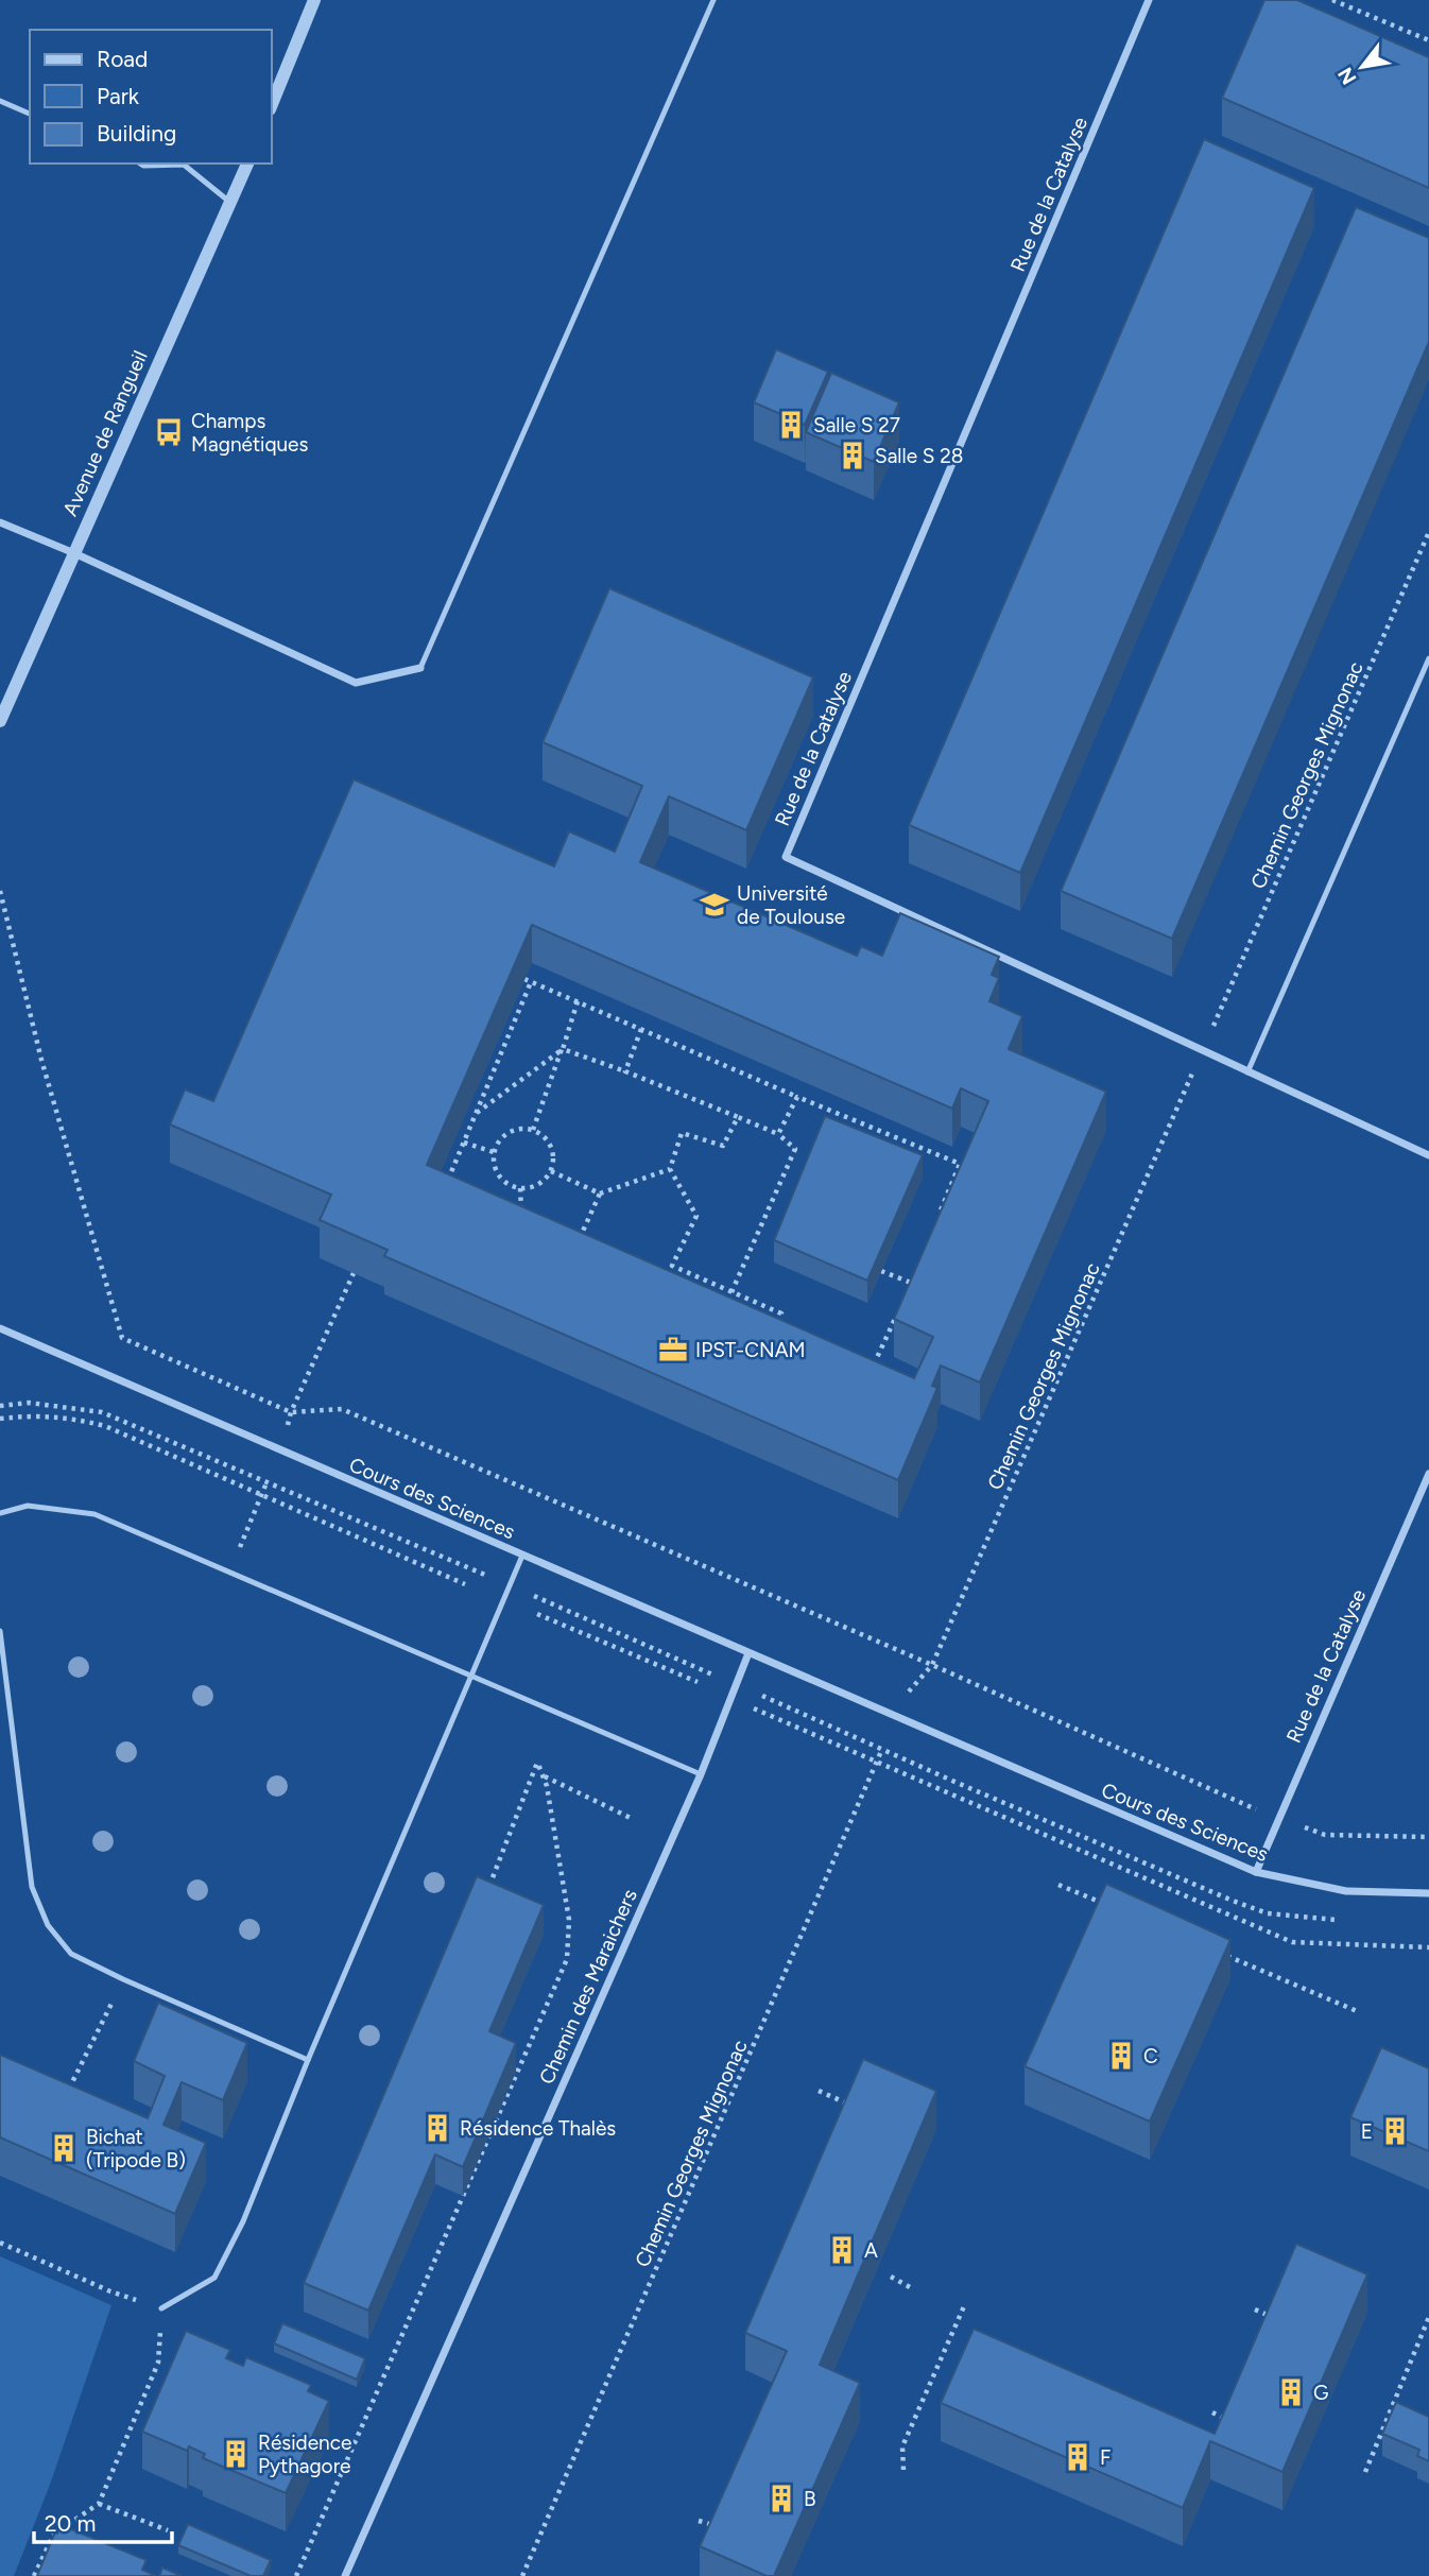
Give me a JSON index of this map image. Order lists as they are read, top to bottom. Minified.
{"streets":{"street":["Rue de la Catalyse","Avenue de Rangueil","Cours des Sciences","Chemin des Maraichers"],"path":["Chemin Georges Mignonac"]},"crossings":[["Rue de la Catalyse","Cours des Sciences"],["Cours des Sciences","Chemin des Maraichers"]],"places":{"building":["Salle S 27","Salle S 28","C","Résidence Thalès","E","Bichat (Tripode B)","A","G","Résidence Pythagore","F","B"],"bus stop":["Champs Magnétiques"],"school or university":["Université de Toulouse"],"office":["IPST-CNAM"]},"legend":["Road","Park","Building"],"scale_bar":"20 m","north":"bottom left"}
